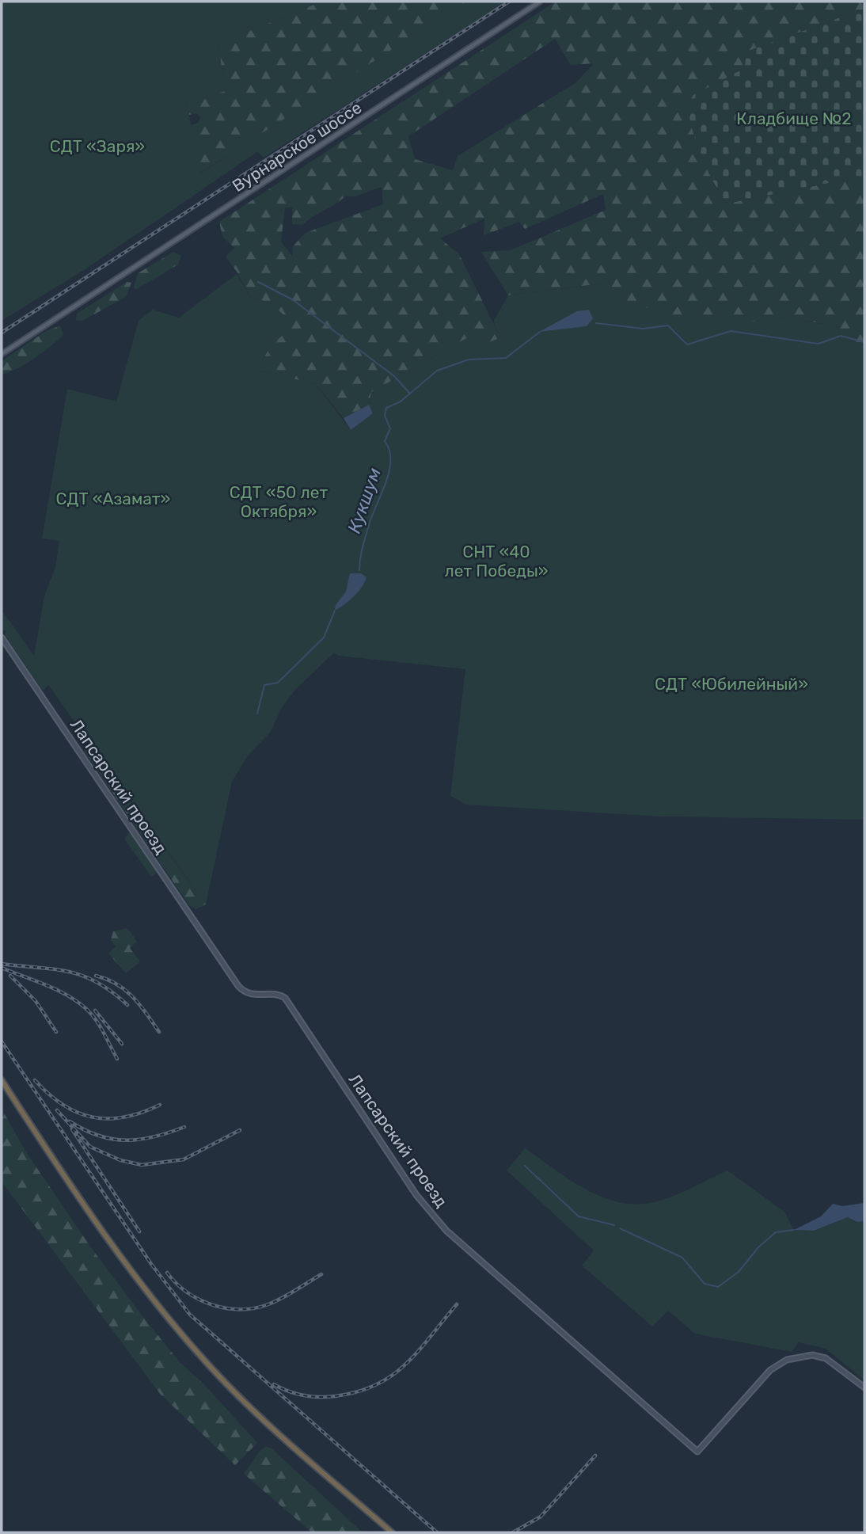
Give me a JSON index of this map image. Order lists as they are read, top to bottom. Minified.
{"streets":{"main road":["Вурнарское шоссе"],"street":["Лапсарский проезд"]},"water":["Кукшум"],"parks":["Кладбище №2","СДТ «Заря»","СДТ «50 лет Октября»","СДТ «Азамат»","СНТ «40 лет Победы»","СДТ «Юбилейный»"]}
